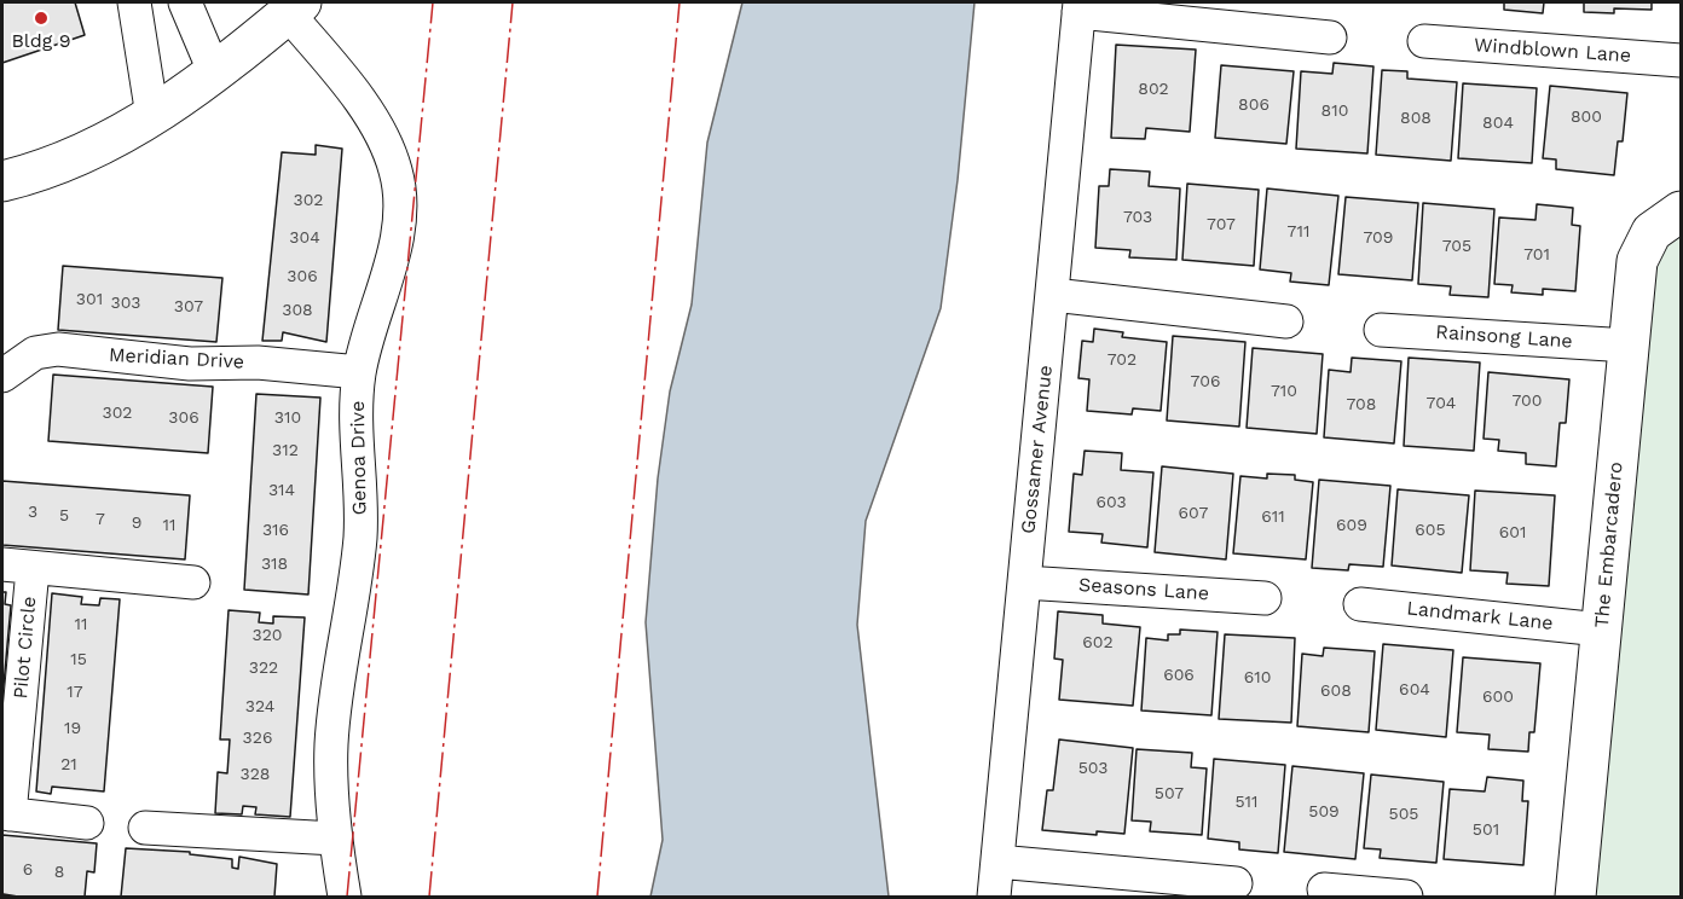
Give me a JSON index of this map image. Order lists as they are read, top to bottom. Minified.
{"streets":{"street":["Windblown Lane","Rainsong Lane","Meridian Drive","Gossamer Avenue","Genoa Drive","The Embarcadero","Seasons Lane","Landmark Lane","Pilot Circle"]},"crossings":[["Rainsong Lane","The Embarcadero"],["Meridian Drive","Genoa Drive"],["Gossamer Avenue","Seasons Lane"],["The Embarcadero","Landmark Lane"]],"places":["Bldg 9"],"house_numbers":["802","806","810","800","808","804","302","703","707","711","304","709","705","701","306","301","303","307","308","702","706","710","700","704","708","302","306","310","312","314","603","3","607","5","611","7","9","11","609","316","605","601","318","11","320","602","15","322","606","610","604","608","17","600","324","19","326","21","503","328","507","511","509","505","501","6","8"]}
